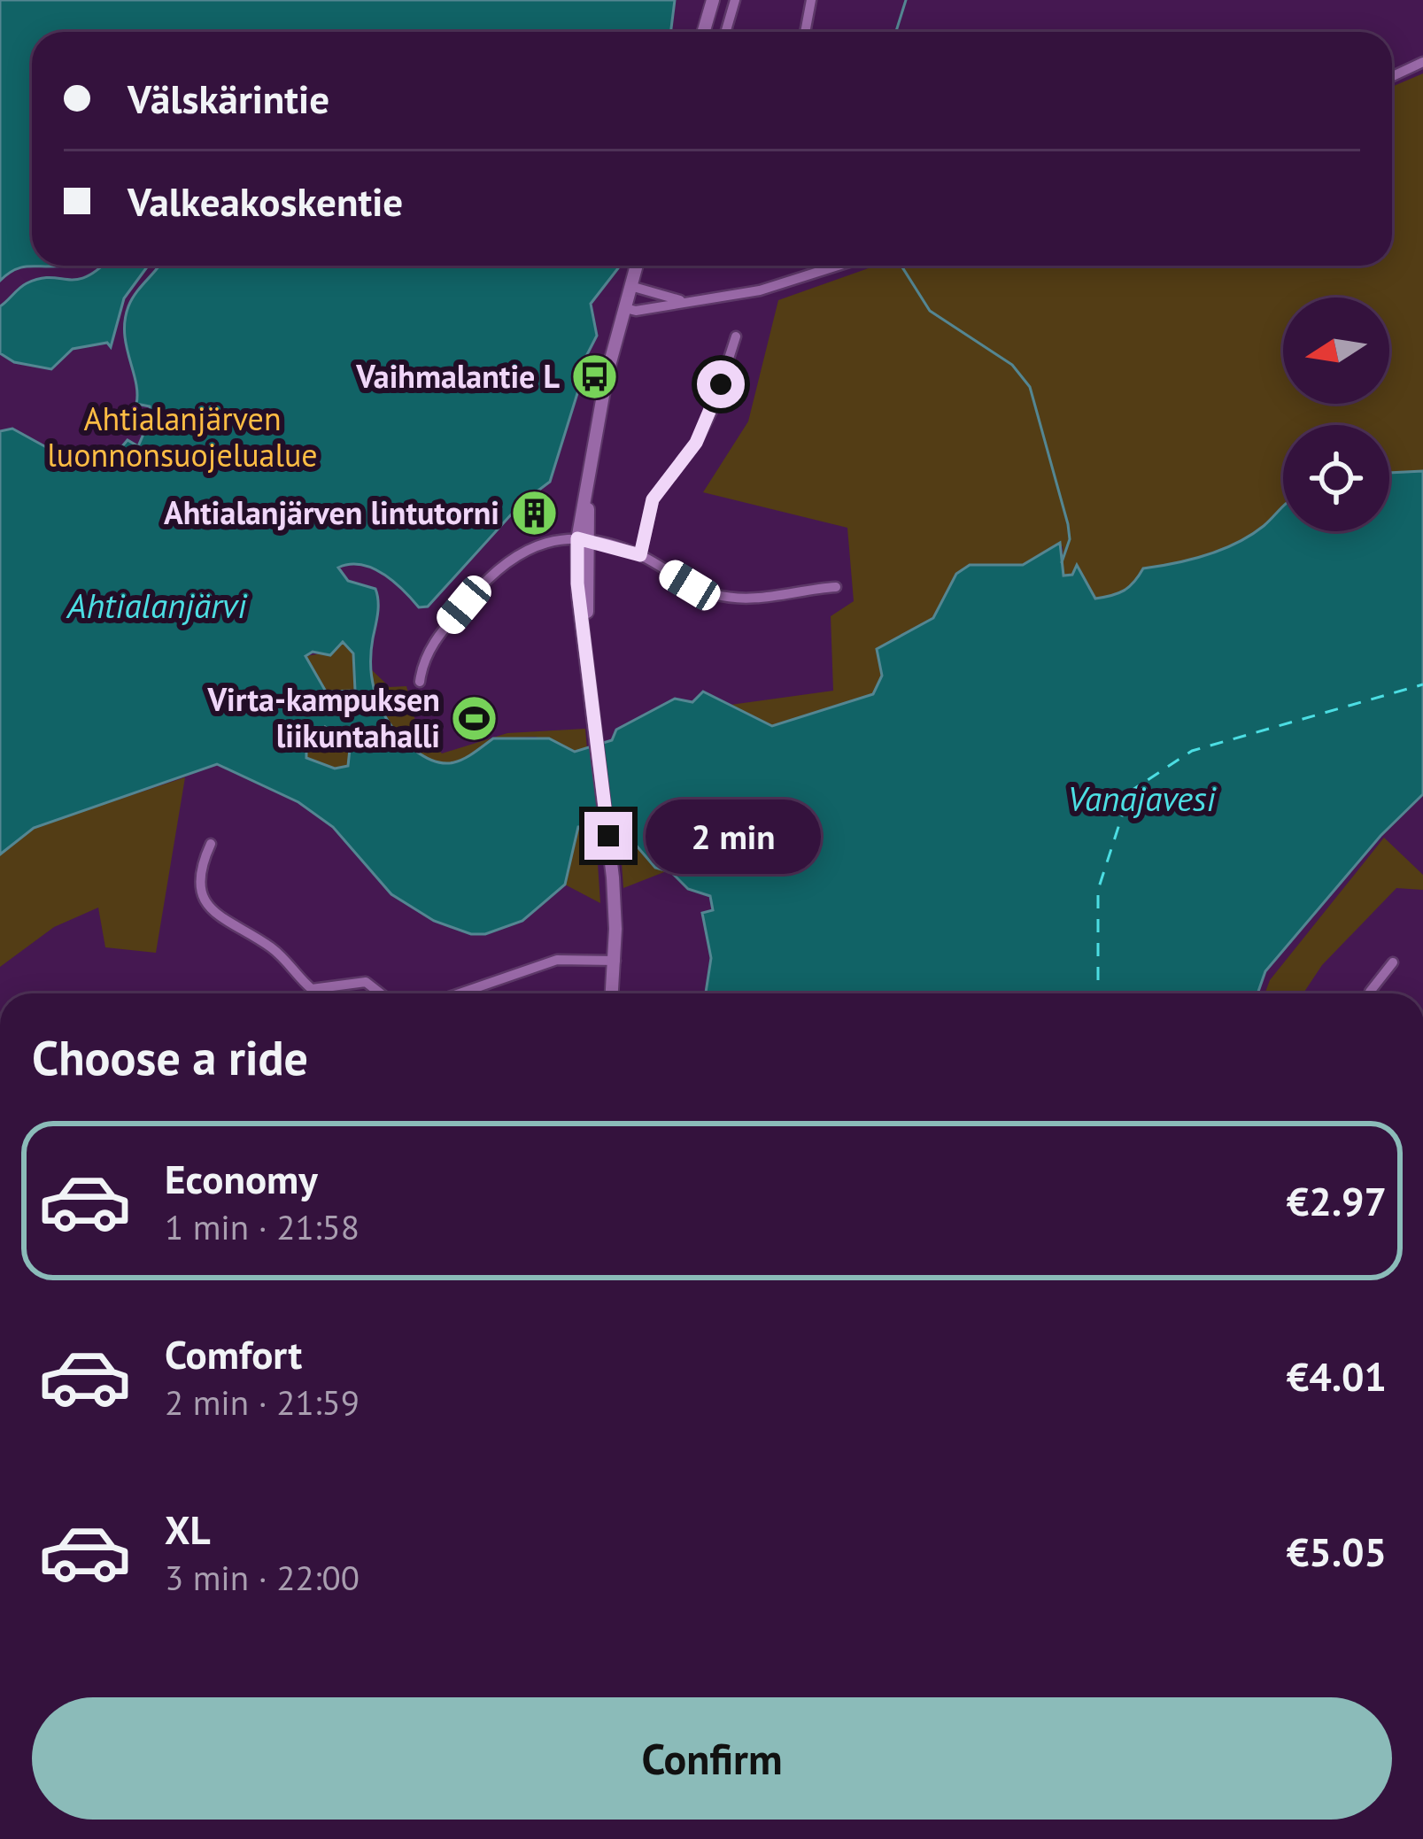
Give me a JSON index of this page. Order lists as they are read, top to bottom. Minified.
{"water":["Ahtialanjärvi","Vanajavesi"],"parks":["Ahtialanjärven luonnonsuojelualue"],"places":{"bus stop":["Vaihmalantie L"],"building":["Ahtialanjärven lintutorni"],"sports":["Virta-kampuksen liikuntahalli"]},"north":"left","page":{"banner":["Välskärintie","Valkeakoskentie"],"bubble":"2 min","heading":"Choose a ride","list":[{"name":"Economy","note":"1 min · 21:58","value":"€2.97"},{"name":"Comfort","note":"2 min · 21:59","value":"€4.01"},{"name":"XL","note":"3 min · 22:00","value":"€5.05"}],"buttons":"Confirm"}}
